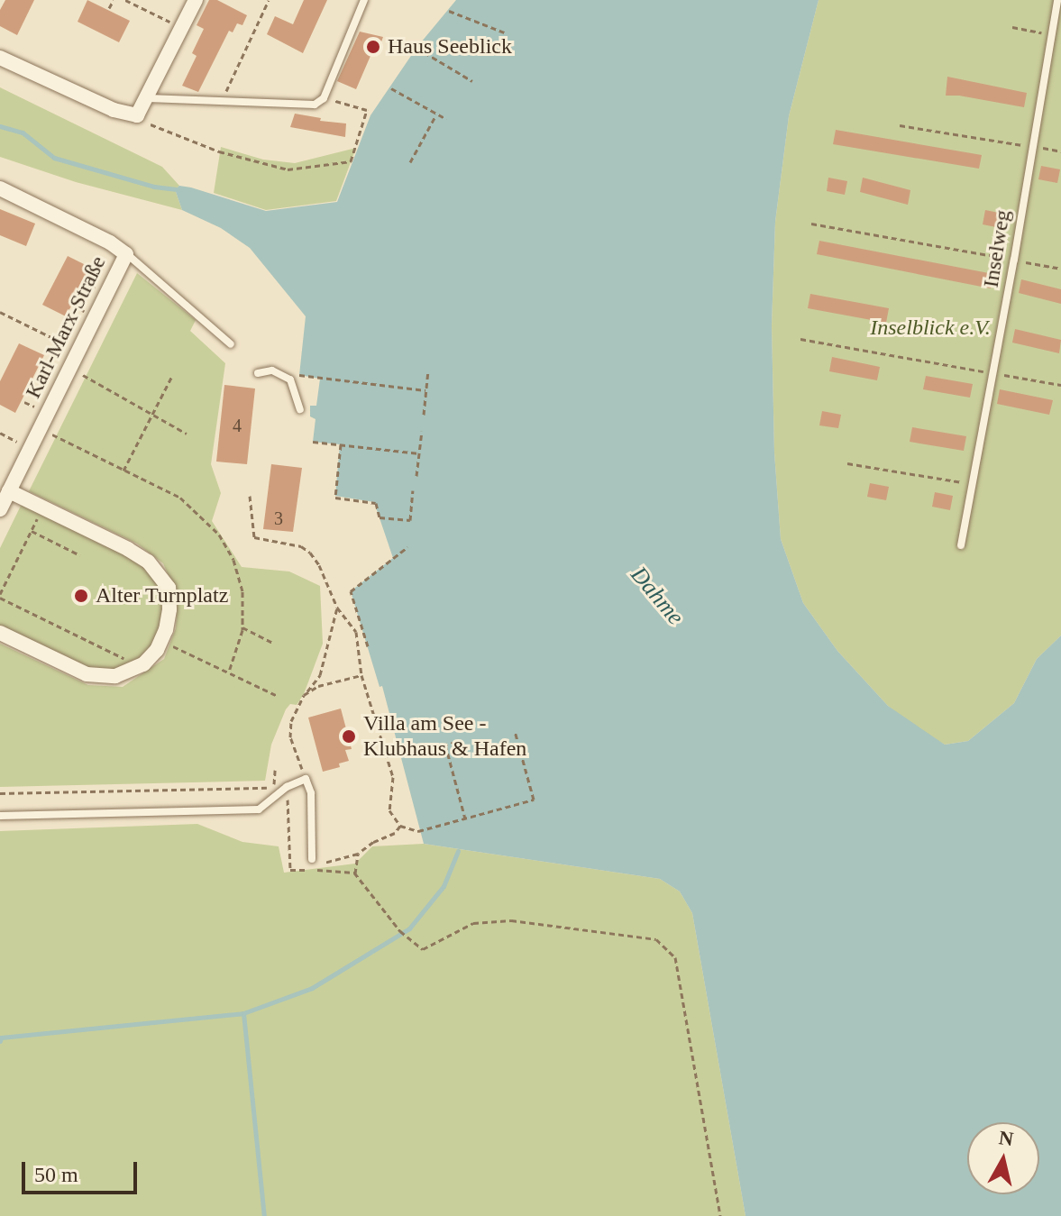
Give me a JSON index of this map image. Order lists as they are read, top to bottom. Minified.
{"streets":{"street":["Karl-Marx-Straße"],"lane":["Inselweg"]},"water":["Dahme"],"parks":["Inselblick e.V."],"places":["Haus Seeblick","Alter Turnplatz","Villa am See - Klubhaus & Hafen"],"house_numbers":["4","3"],"scale_bar":"50 m","north":"top"}
